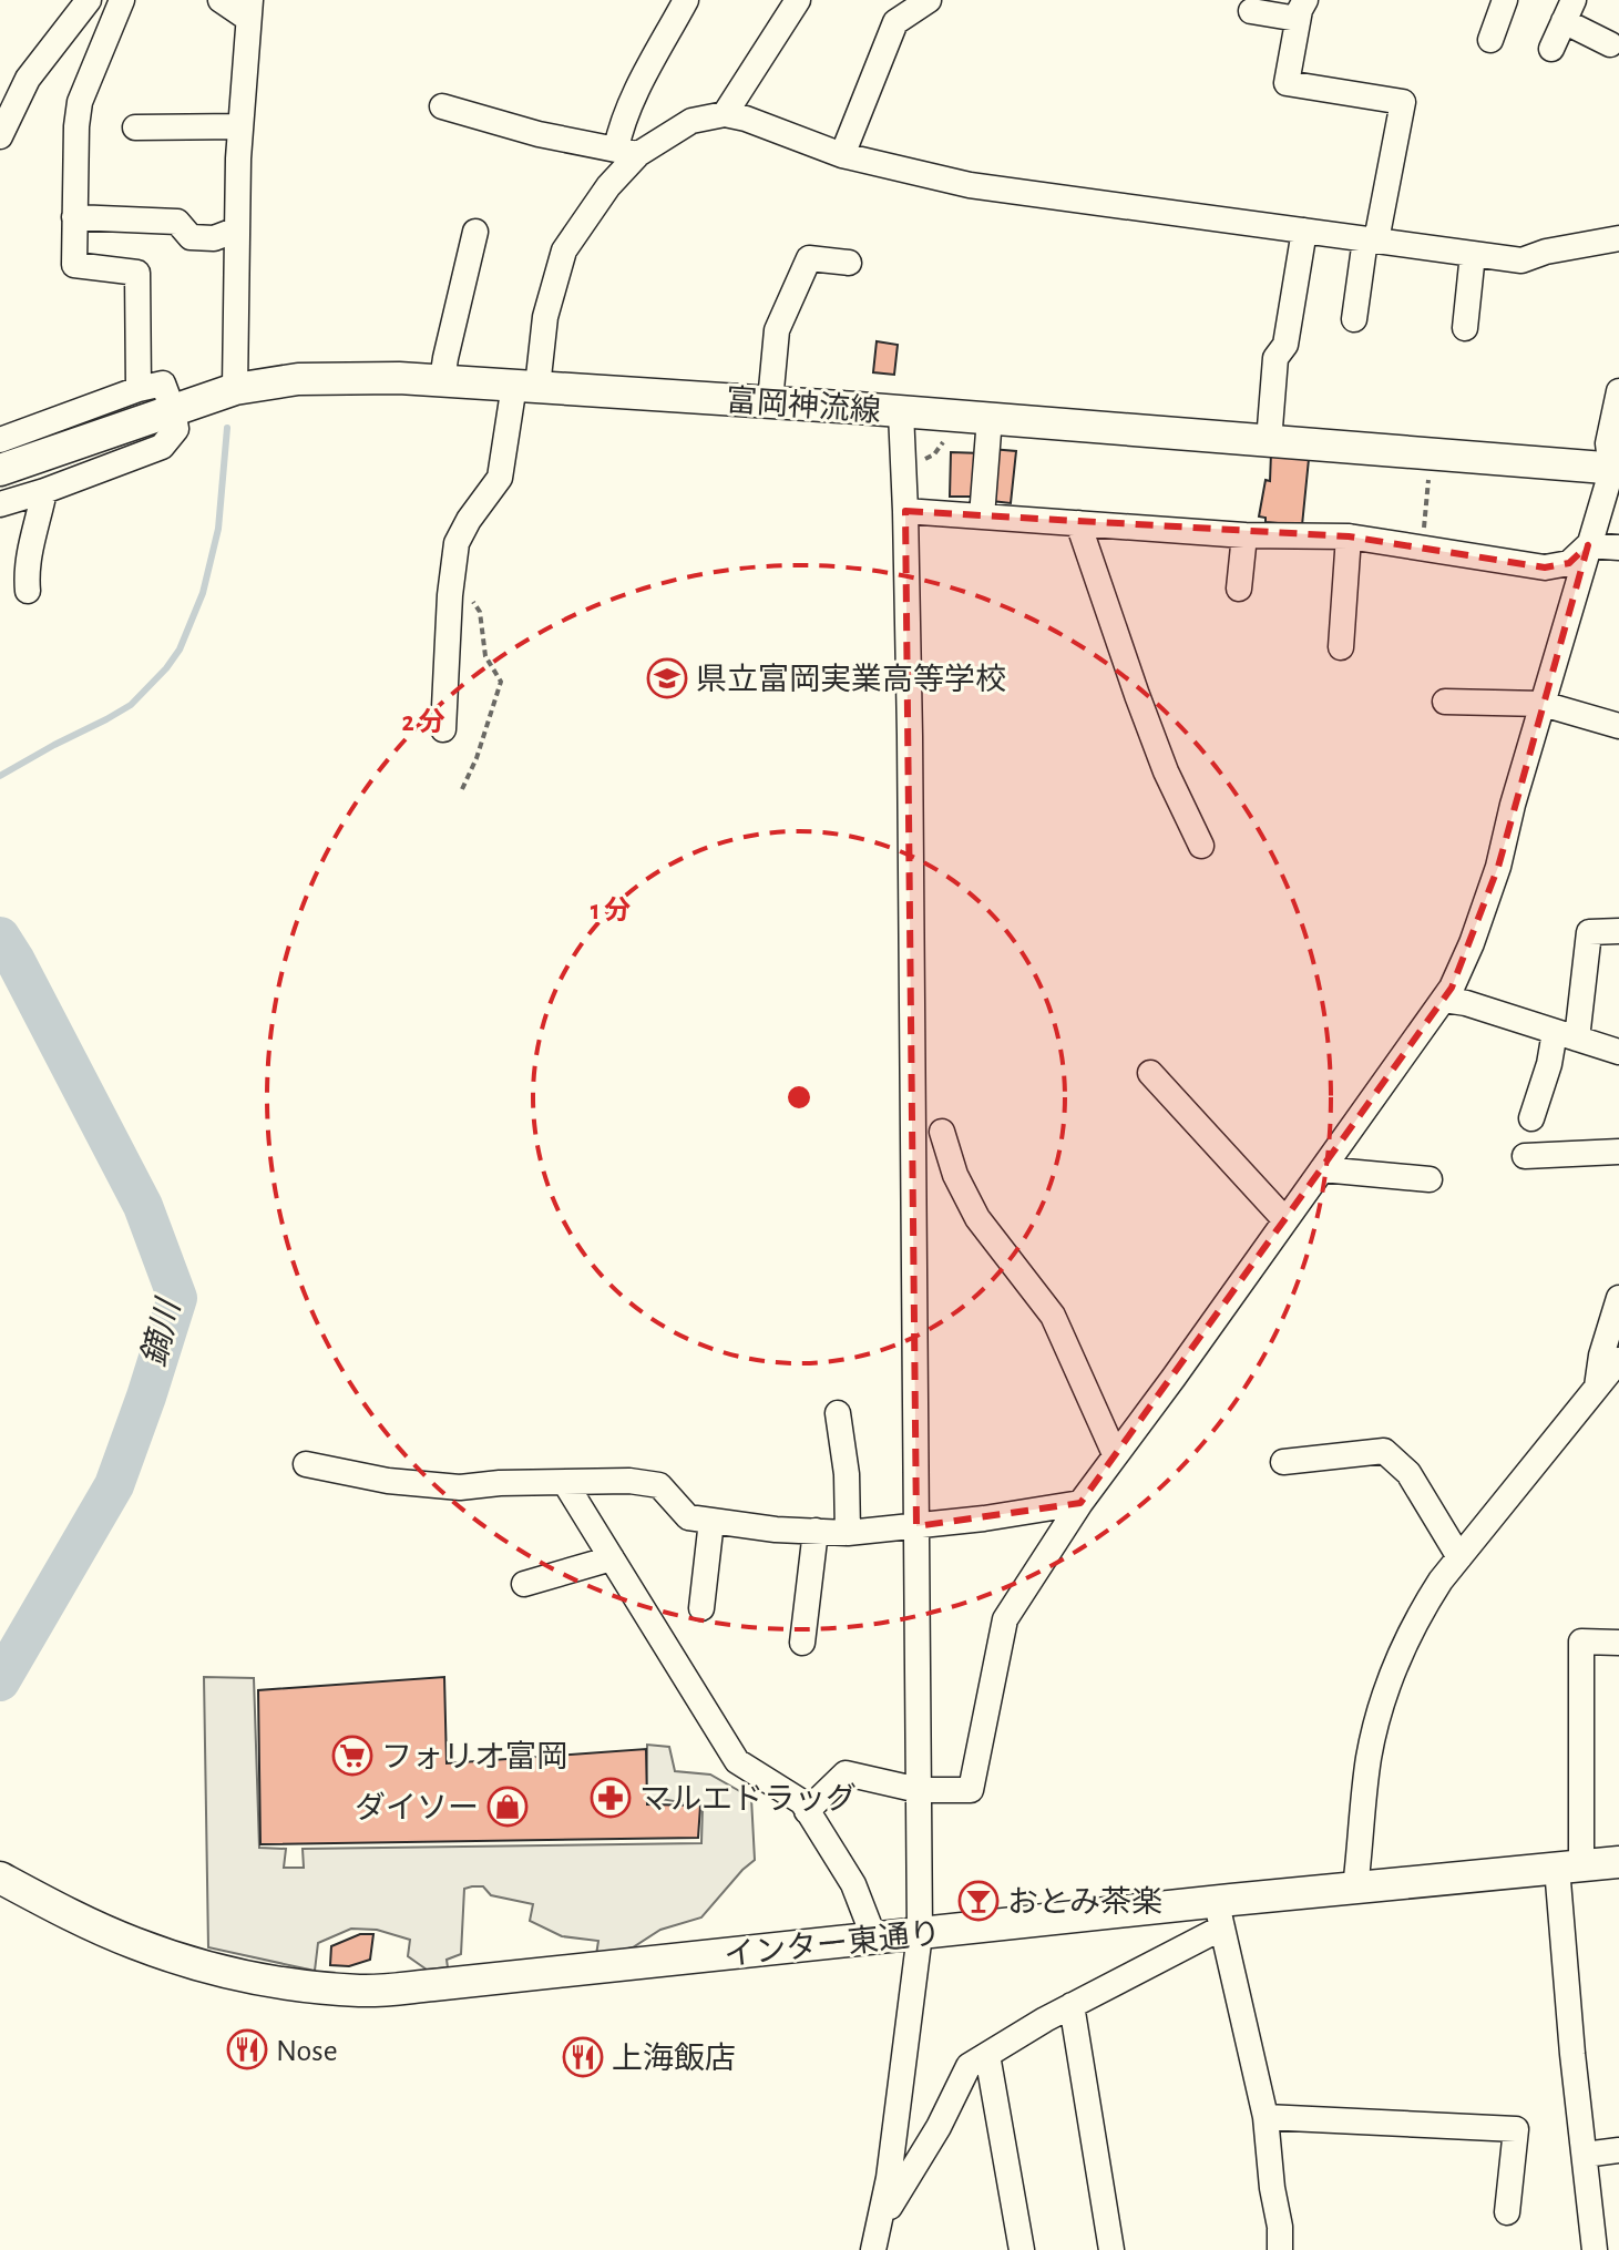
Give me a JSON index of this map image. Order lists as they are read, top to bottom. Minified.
{"streets":{"main road":["富岡神流線","インター東通り"]},"water":["鏑川"],"places":{"school or university":["県立富岡実業高等学校"],"supermarket":["フォリオ富岡"],"pharmacy":["マルエドラッグ"],"shop":["ダイソー"],"bar":["おとみ茶楽"],"restaurant":["Nose","上海飯店"]},"rings":["2 分","1 分"]}
